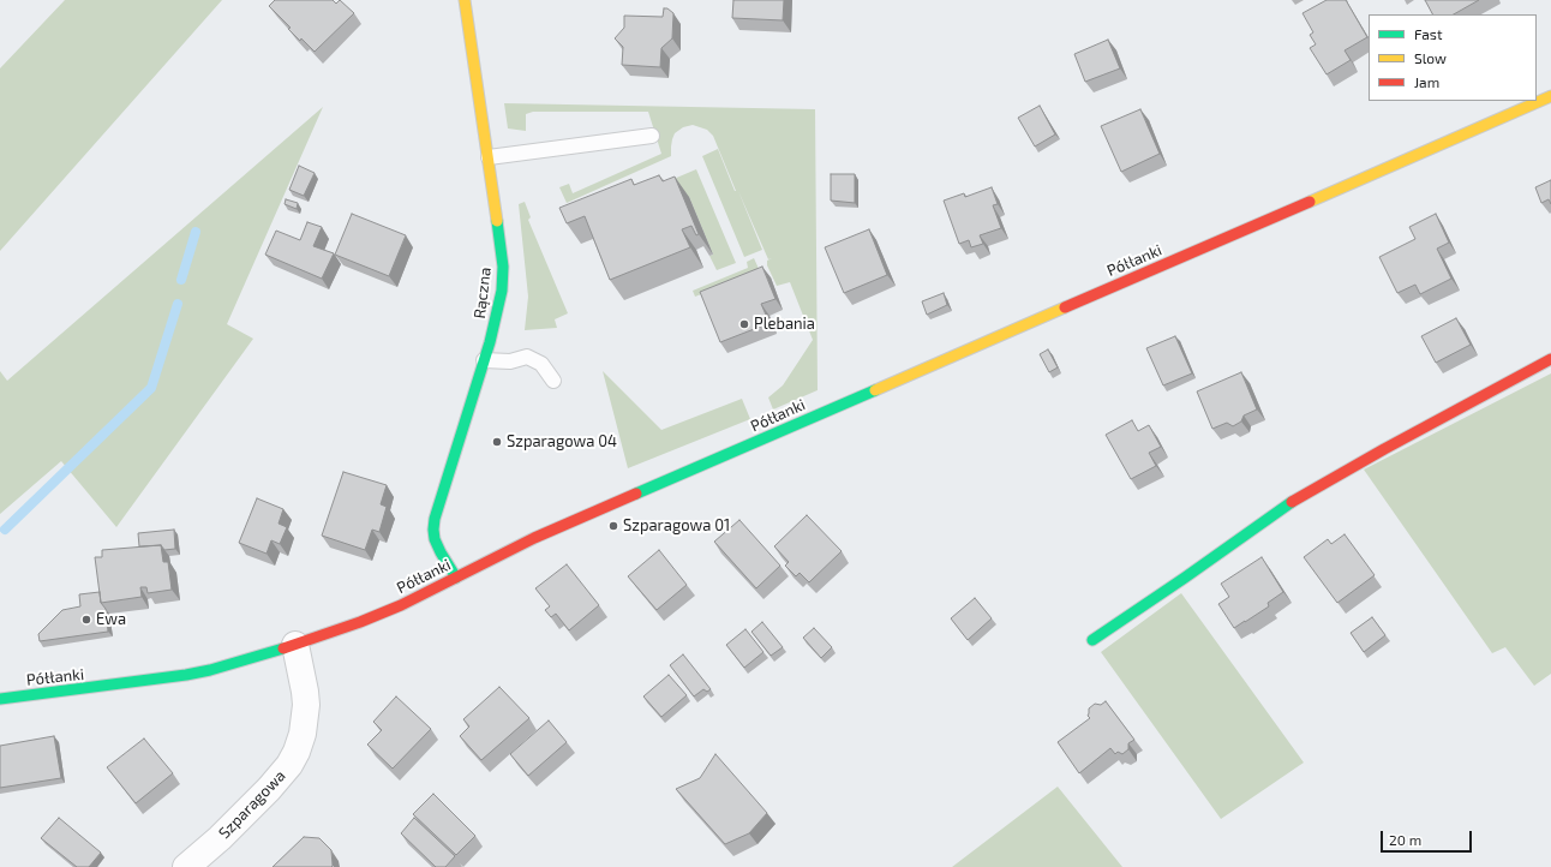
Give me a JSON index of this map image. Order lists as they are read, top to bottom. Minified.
{"streets":{"street":["Półłanki","Rączna","Szparagowa"]},"crossings":[["Półłanki","Rączna"],["Półłanki","Szparagowa"]],"places":["Plebania","Szparagowa 04","Szparagowa 01","Ewa"],"legend":["Fast","Slow","Jam"],"scale_bar":"20 m"}
